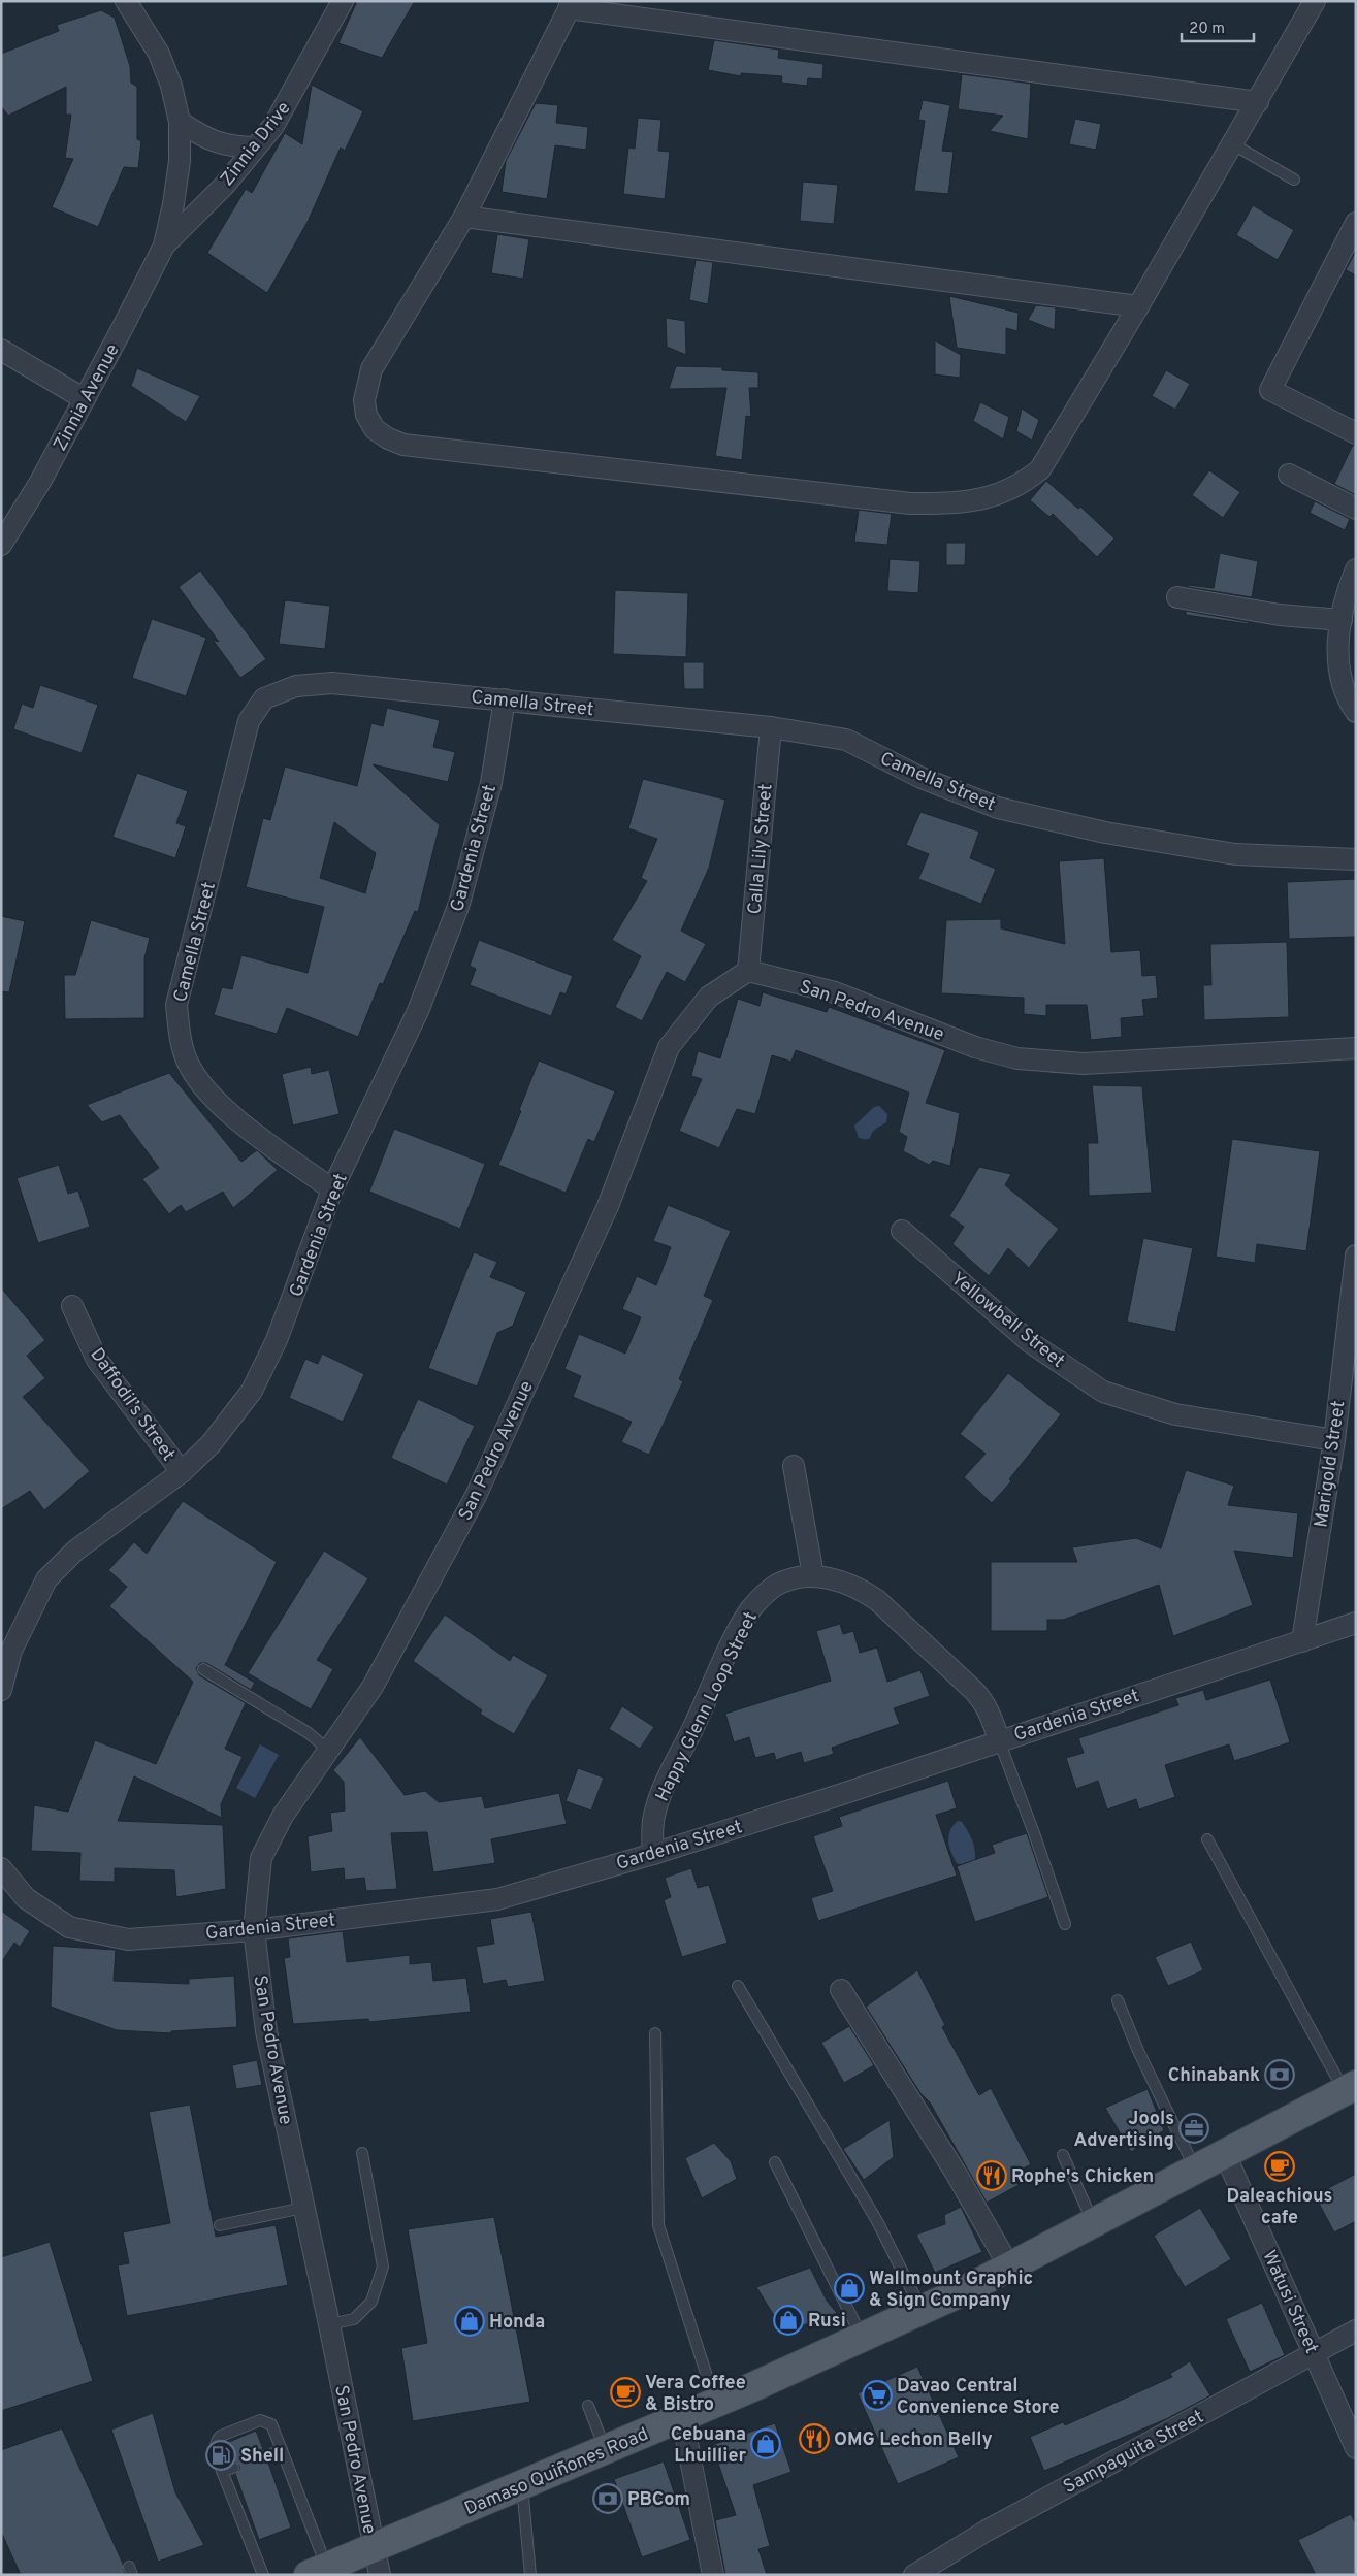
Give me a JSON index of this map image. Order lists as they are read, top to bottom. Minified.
{"streets":{"main road":["Damaso Quiñones Road"],"street":["Zinnia Drive","Zinnia Avenue","Camella Street","Gardenia Street","Calla Lily Street","San Pedro Avenue","Yellowbell Street","Daffodil’s Street","Marigold Street","Happy Glenn Loop Street","Watusi Street","Sampaguita Street"]},"crossings":[["Zinnia Drive","Zinnia Avenue"],["Camella Street","Gardenia Street"],["Camella Street","Calla Lily Street"],["Gardenia Street","San Pedro Avenue"],["Gardenia Street","Daffodil’s Street"],["Gardenia Street","Marigold Street"],["Gardenia Street","Happy Glenn Loop Street"],["Calla Lily Street","San Pedro Avenue"],["San Pedro Avenue","Damaso Quiñones Road"],["Yellowbell Street","Marigold Street"],["Watusi Street","Sampaguita Street"],["Watusi Street","Damaso Quiñones Road"]],"places":{"bank":["Chinabank","PBCom"],"office":["Jools Advertising"],"cafe":["Daleachious cafe","Vera Coffee & Bistro"],"restaurant":["Rophe's Chicken","OMG Lechon Belly"],"shop":["Wallmount Graphic & Sign Company","Rusi","Honda","Cebuana Lhuillier"],"supermarket":["Davao Central Convenience Store"],"fuel station":["Shell"]},"scale_bar":"20 m"}
